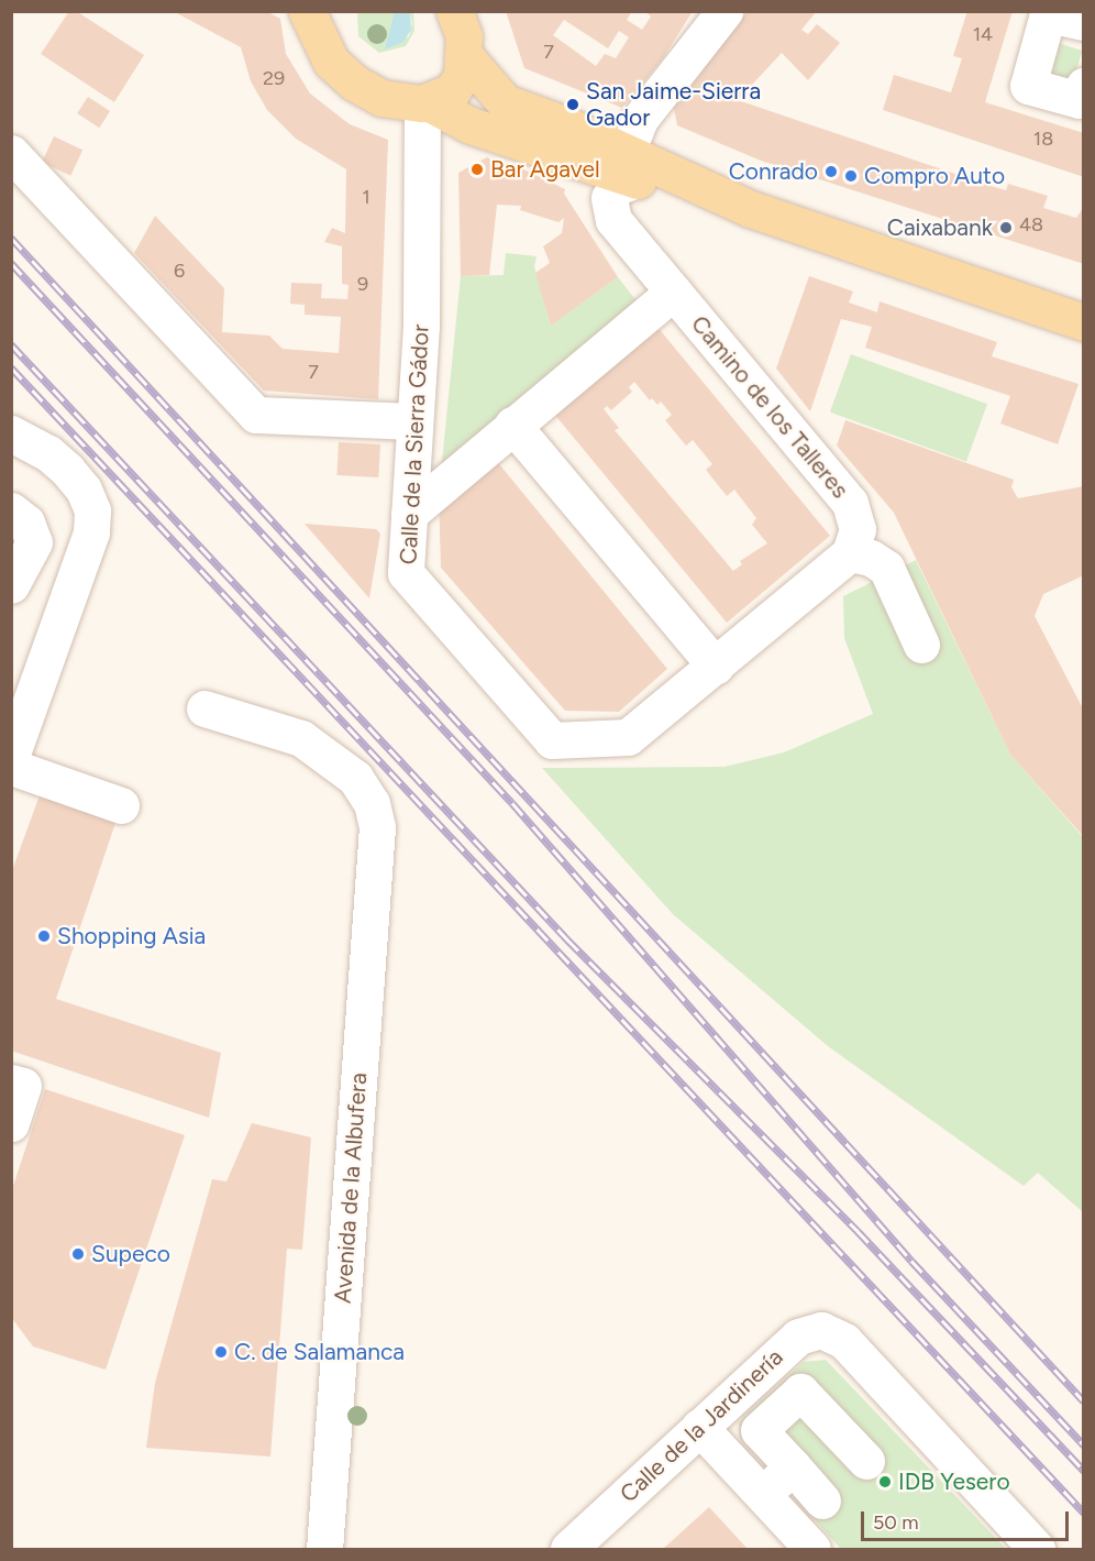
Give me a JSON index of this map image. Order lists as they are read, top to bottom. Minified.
{"streets":{"street":["Camino de los Talleres","Calle de la Sierra Gádor","Avenida de la Albufera","Calle de la Jardinería"]},"crossings":[["Camino de los Talleres","Calle de la Sierra Gádor"]],"places":["San Jaime-Sierra Gador","Bar Agavel","Conrado","Compro Auto","Caixabank","Shopping Asia","Supeco","C. de Salamanca","IDB Yesero"],"house_numbers":["14","7","29","18","1","48","6","9","7"],"scale_bar":"50 m"}
